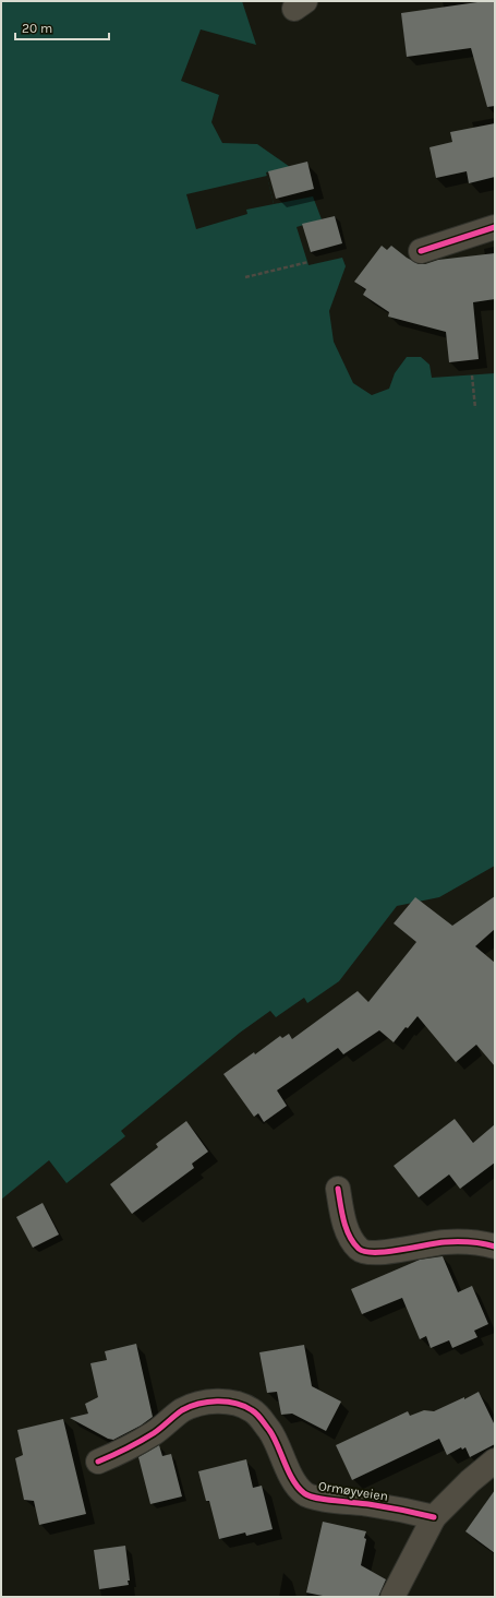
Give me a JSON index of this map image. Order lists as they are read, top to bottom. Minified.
{"streets":{"street":["Ormøyveien"]},"scale_bar":"20 m"}
